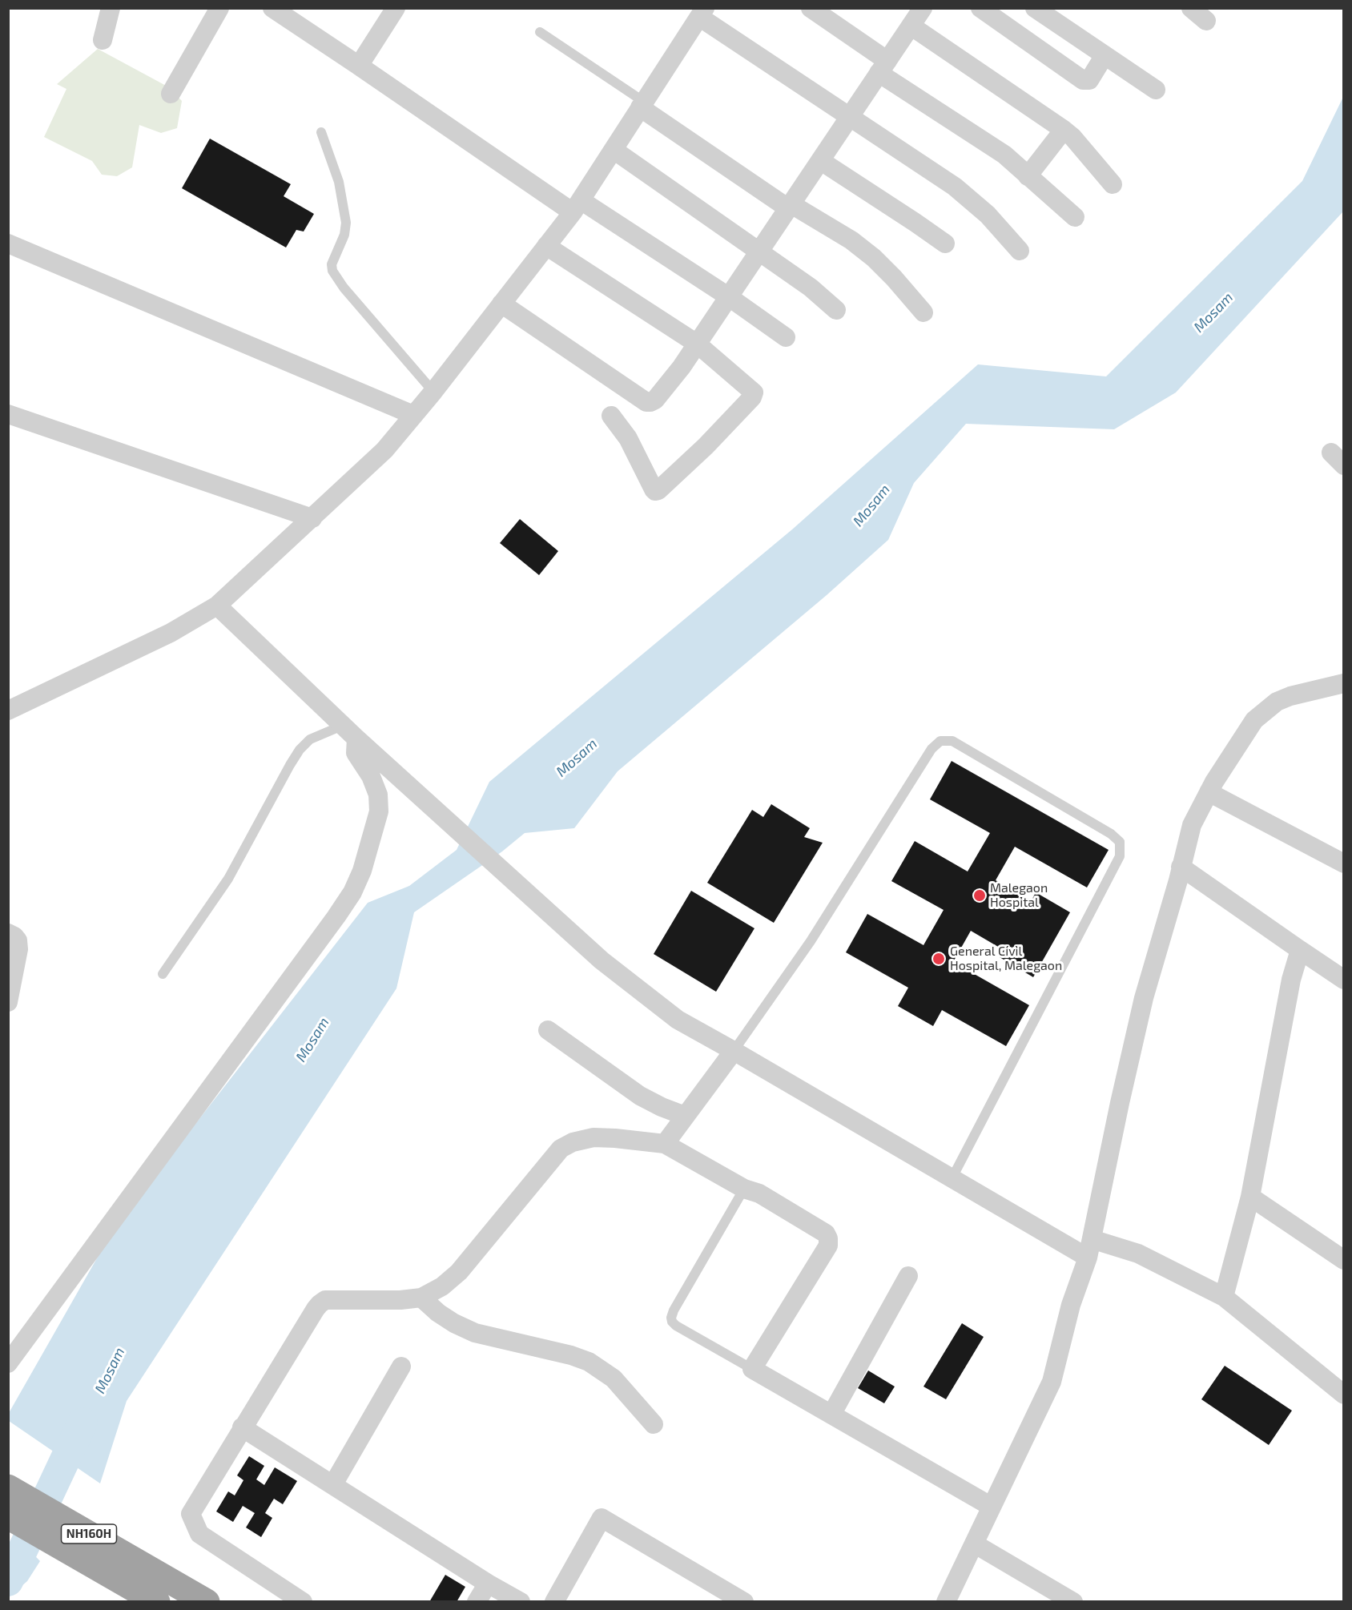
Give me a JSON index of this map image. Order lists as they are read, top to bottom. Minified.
{"streets":{"highway":["NH160H"]},"water":["Mosam"],"places":["Malegaon Hospital","General Civil Hospital, Malegaon"]}
